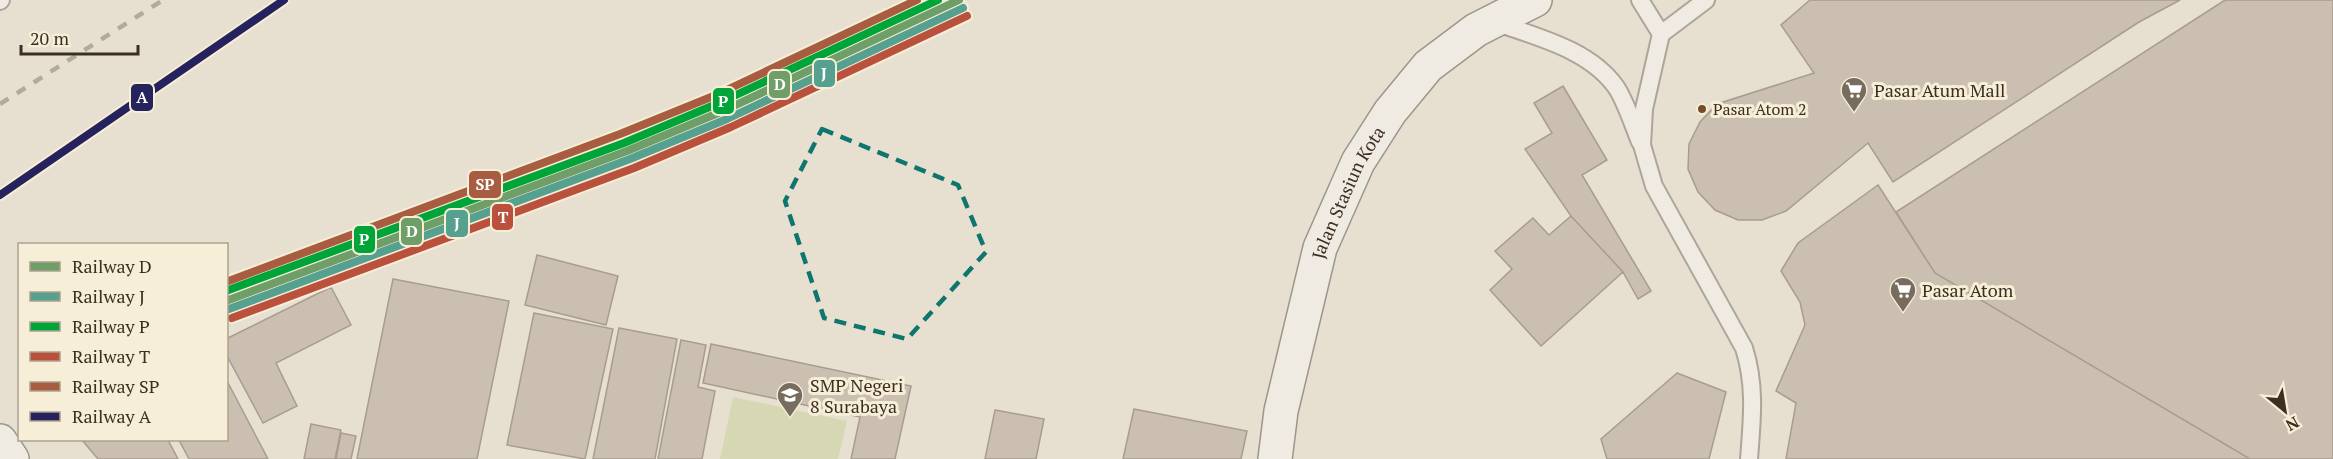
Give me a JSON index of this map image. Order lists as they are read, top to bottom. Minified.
{"streets":{"main road":["Jalan Stasiun Kota"]},"places":{"other":["Pasar Atom 2"],"supermarket":["Pasar Atum Mall","Pasar Atom"],"school or university":["SMP Negeri 8 Surabaya"]},"lines":["rail line D","rail line P","rail line SP","rail line A","rail line J","rail line T"],"legend":["Railway D","Railway J","Railway P","Railway T","Railway SP","Railway A"],"scale_bar":"20 m","north":"bottom right"}
